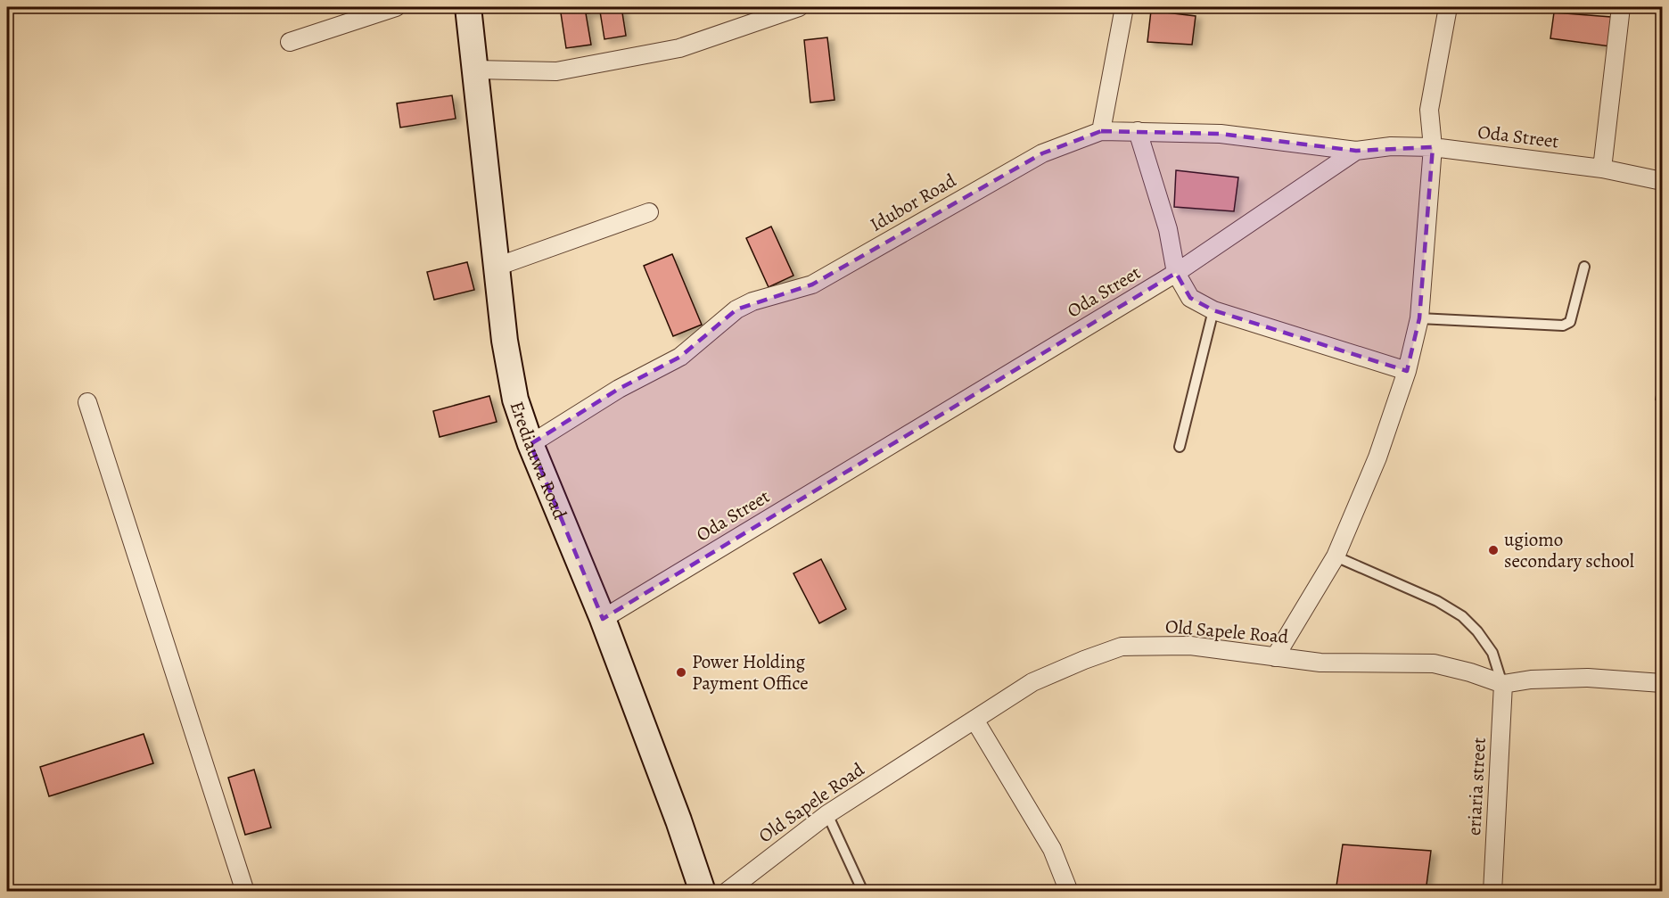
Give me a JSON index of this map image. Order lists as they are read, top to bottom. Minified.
{"streets":{"street":["Oda Street","Idubor Road","Erediauwa Road","Old Sapele Road","eriaria street"]},"crossings":[["Oda Street","Idubor Road"],["Oda Street","Erediauwa Road"],["Idubor Road","Erediauwa Road"],["Old Sapele Road","eriaria street"]],"places":["ugiomo secondary school","Power Holding Payment Office"]}
